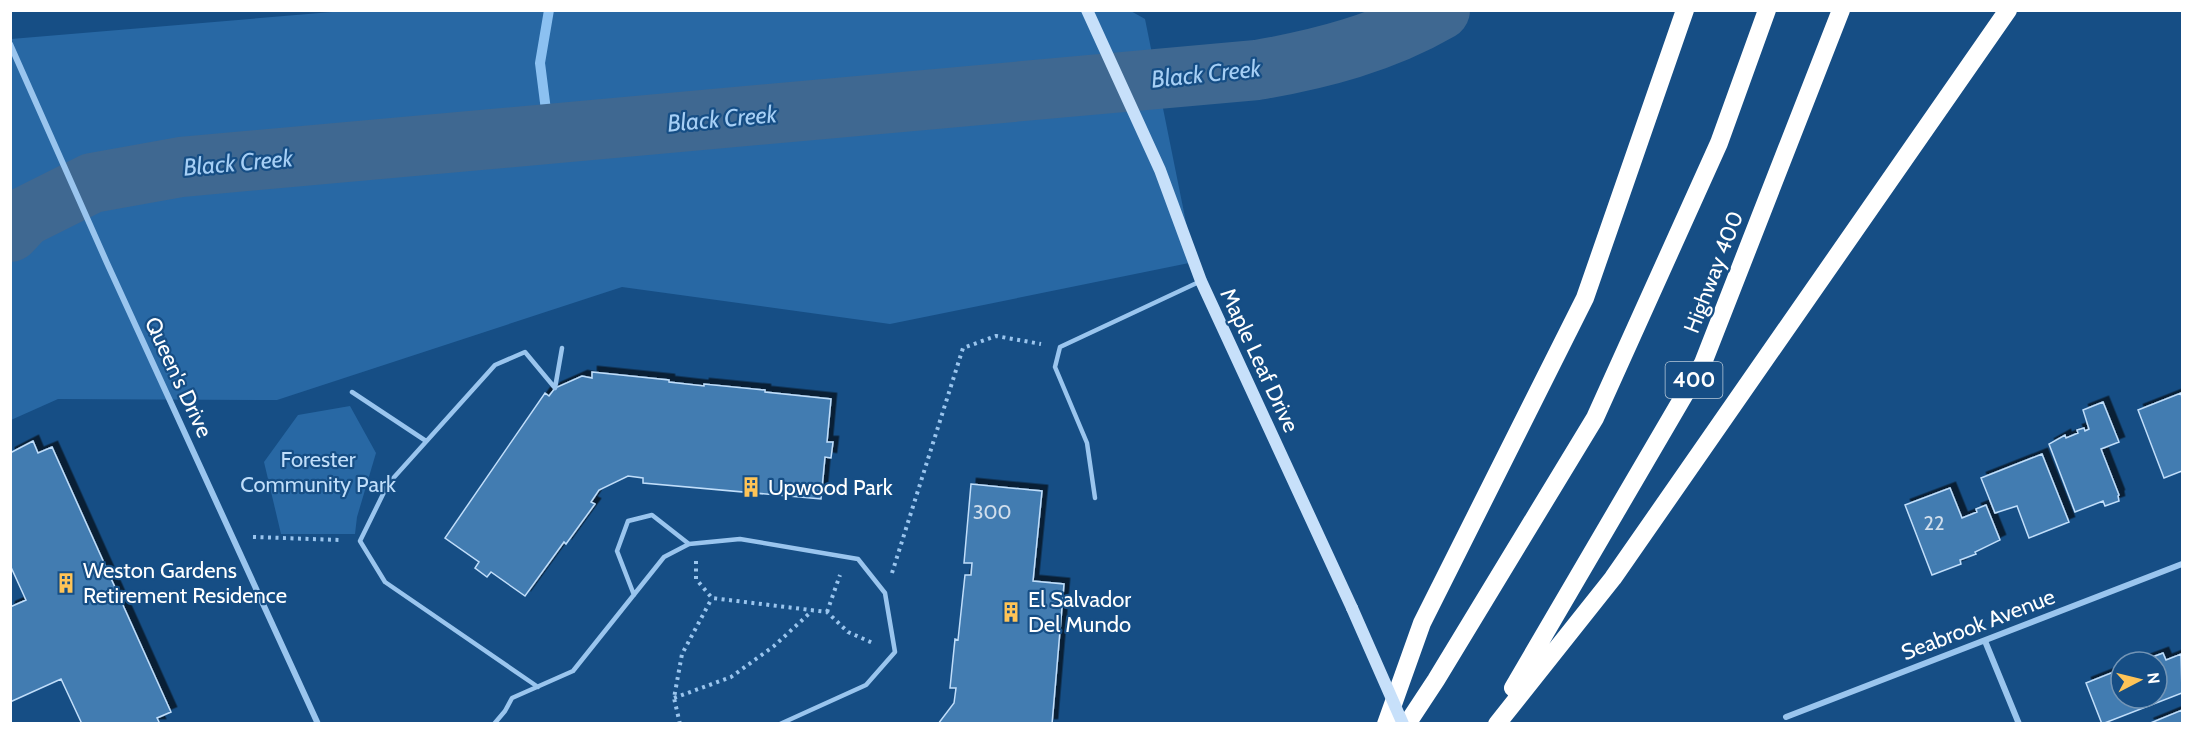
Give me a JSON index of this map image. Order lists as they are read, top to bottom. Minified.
{"streets":{"highway":["Highway 400","400"],"street":["Maple Leaf Drive","Queen's Drive","Seabrook Avenue"]},"crossings":[["Highway 400","Maple Leaf Drive"]],"water":["Black Creek"],"parks":["Forester Community Park"],"places":{"building":["Upwood Park","Weston Gardens Retirement Residence","El Salvador Del Mundo"]},"house_numbers":["300","22"],"north":"right"}
